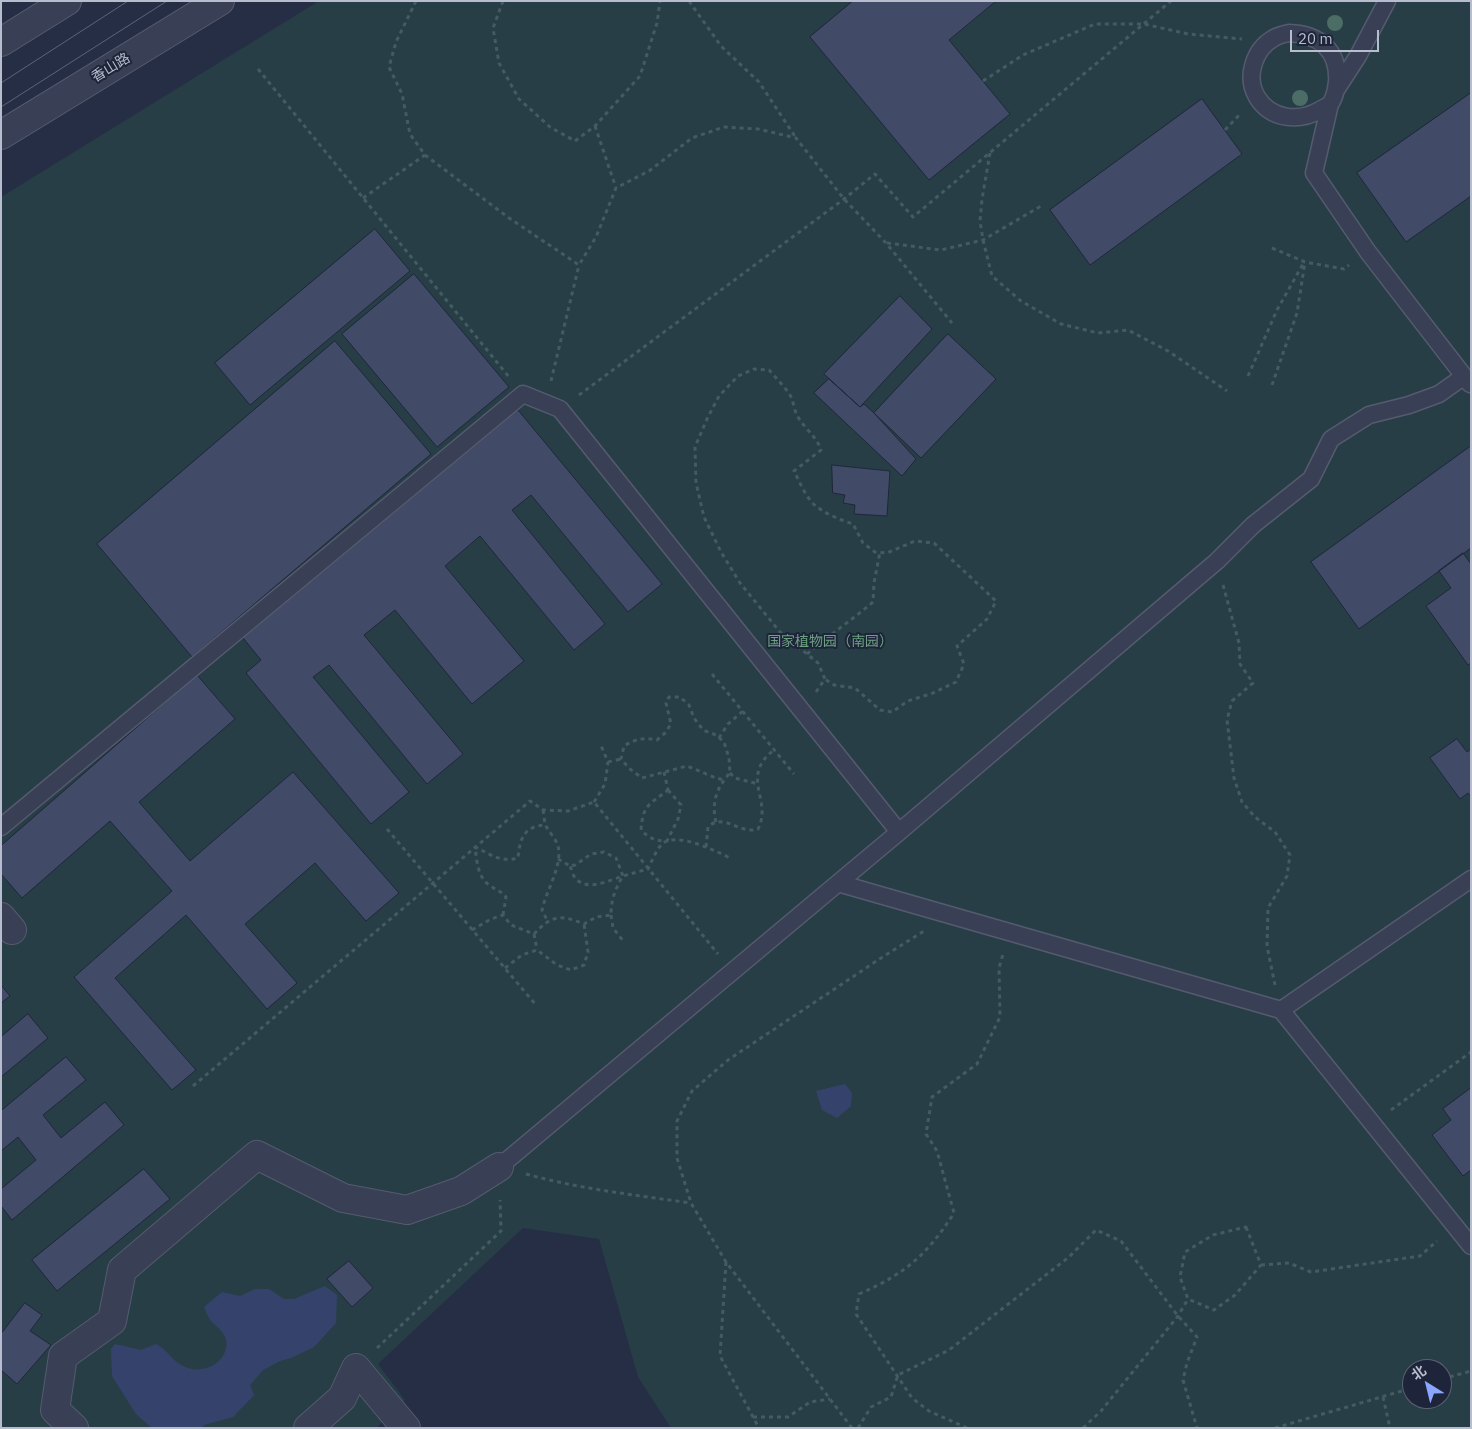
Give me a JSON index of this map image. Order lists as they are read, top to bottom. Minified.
{"streets":{"street":["香山路"]},"parks":["国家植物园（南园）"],"scale_bar":"20 m","north":"top left"}
